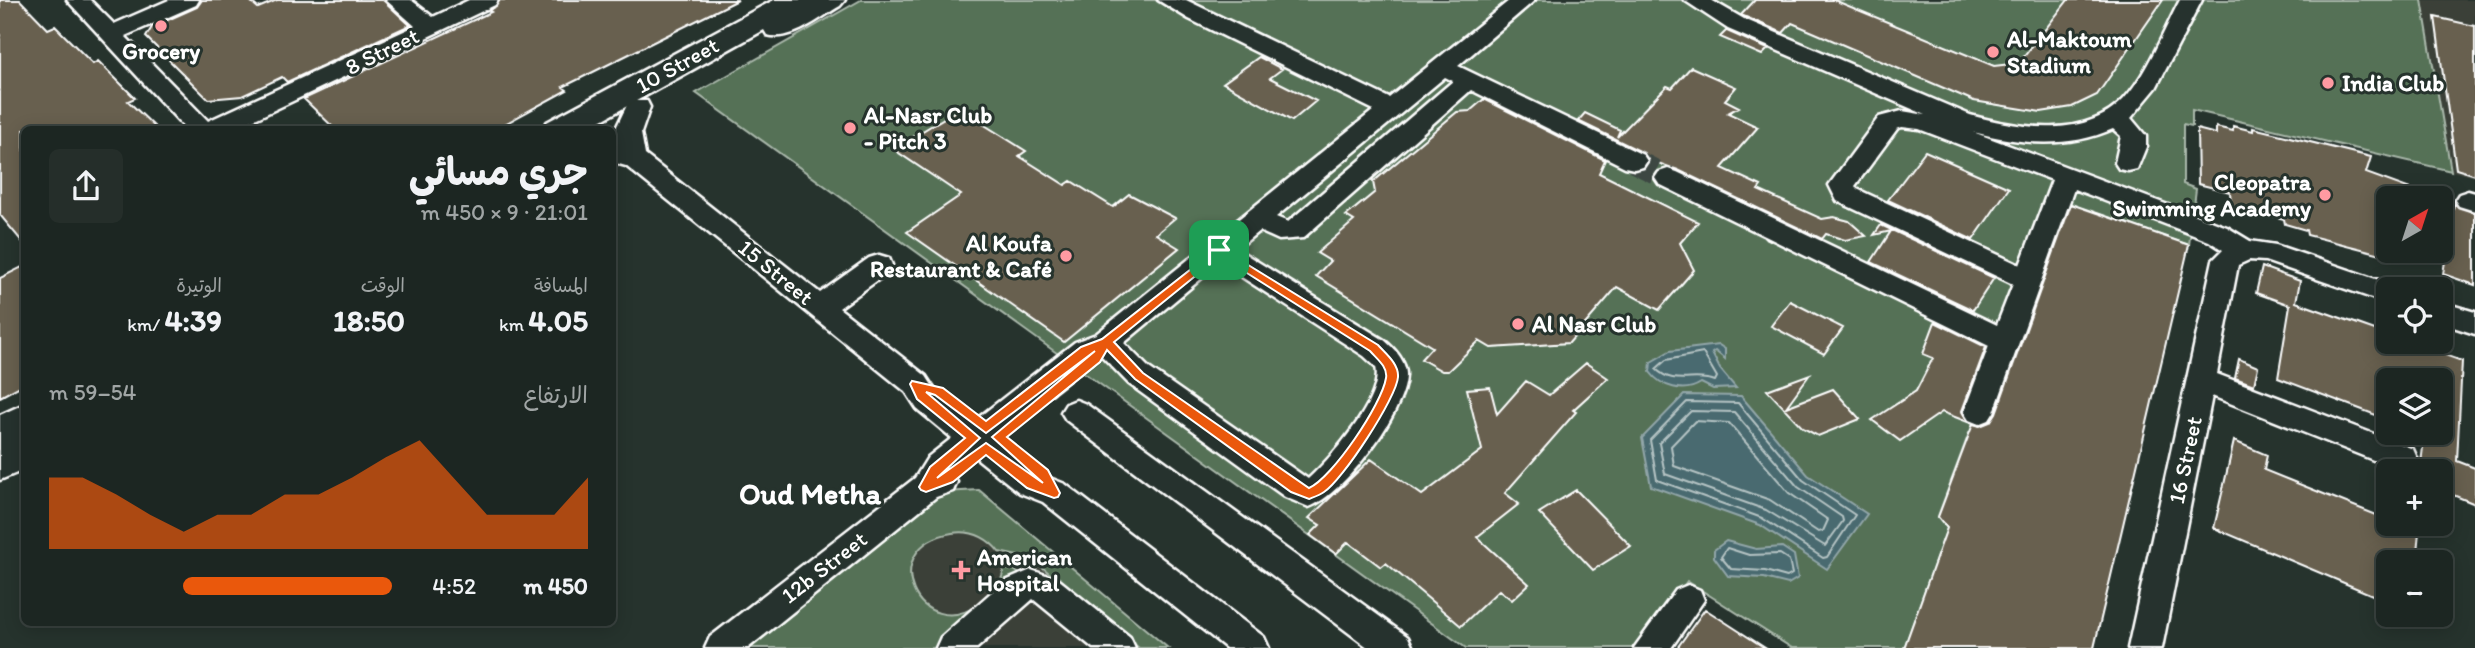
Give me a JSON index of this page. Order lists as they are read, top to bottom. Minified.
{"streets":{"main road":["10 Street"],"street":["8 Street","15 Street","16 Street","12b Street"]},"crossings":[["10 Street","15 Street"],["15 Street","12b Street"]],"districts":["Oud Metha"],"places":{"other":["Grocery","Al-Maktoum Stadium","India Club","Al-Nasr Club - Pitch 3","Cleopatra Swimming Academy","Al Koufa Restaurant & Café","Al Nasr Club"],"health":["American Hospital"]},"north":"top right","page":{"heading":["جري مسائي","21:01 · 9 × 450 m"],"map_buttons":["+","−"],"stats":[["المسافة","4.05 km"],["الوقت","18:50"],["الوتيرة","4:39 /km"]],"chart":["الارتفاع","54–59 m"],"list":[{"name":"450 m","note":"4:52"}]}}
